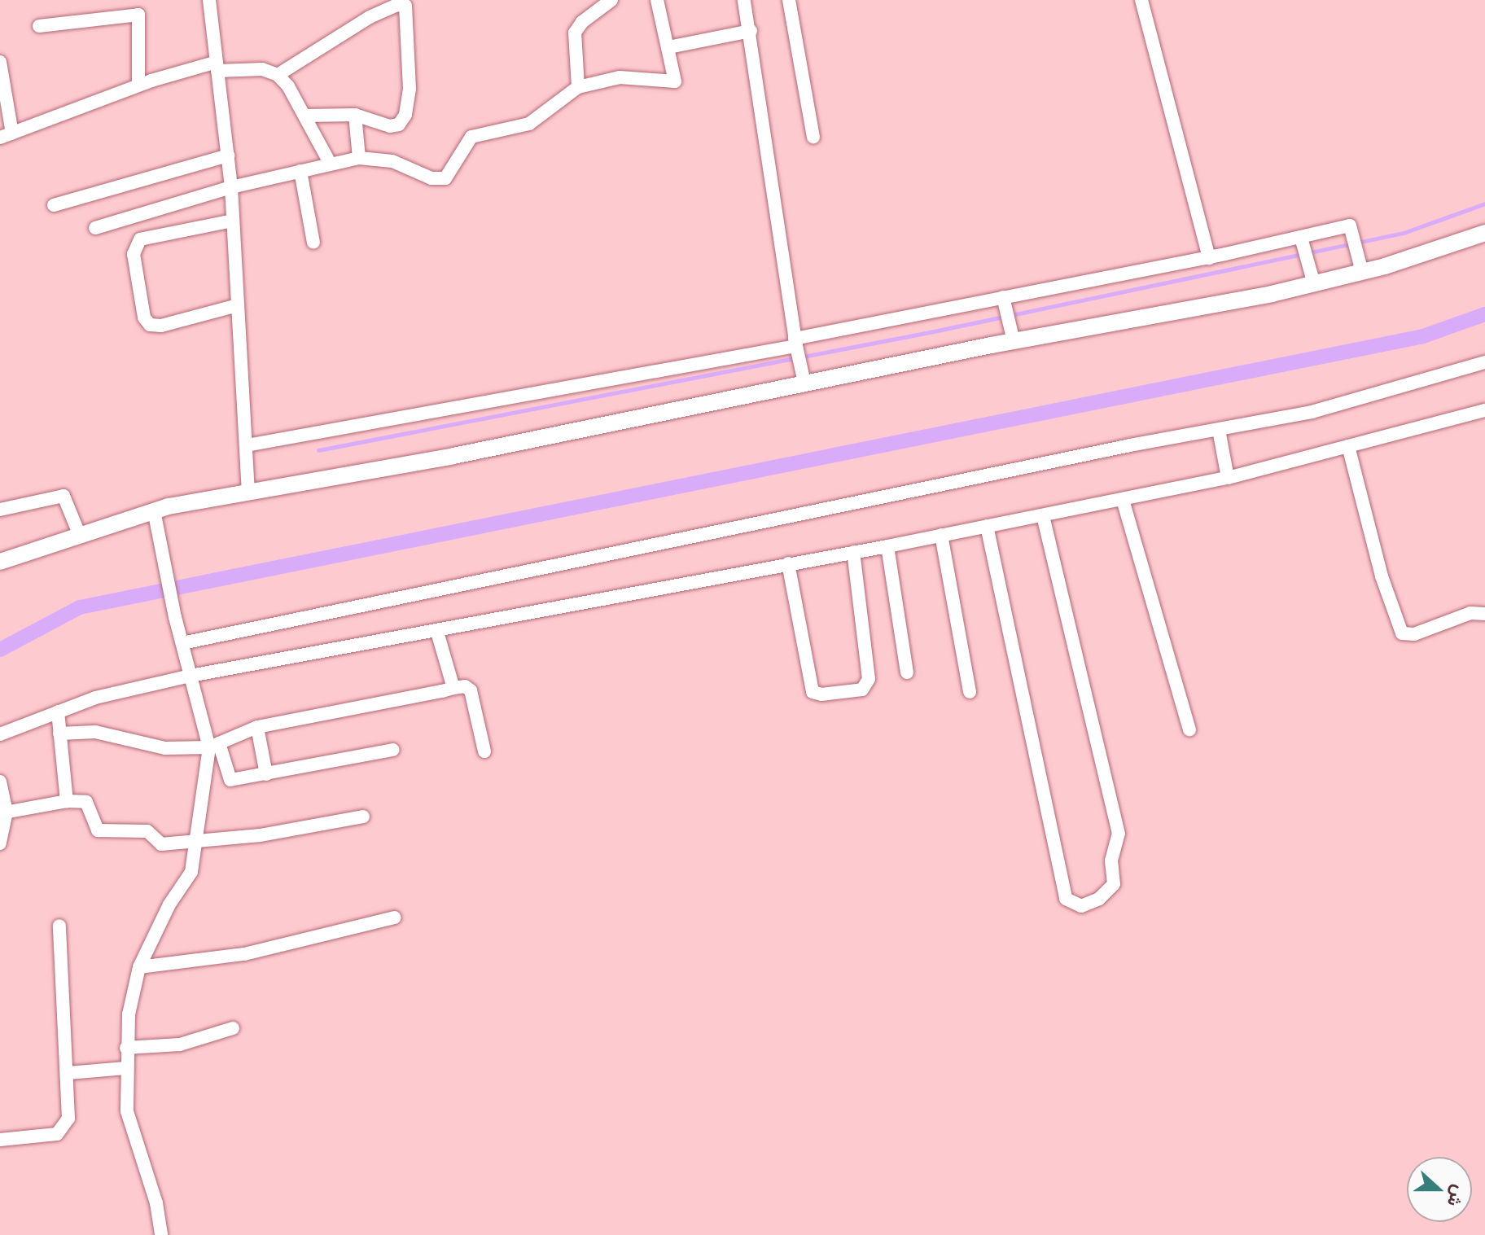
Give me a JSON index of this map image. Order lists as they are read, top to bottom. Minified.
{"north":"right"}
